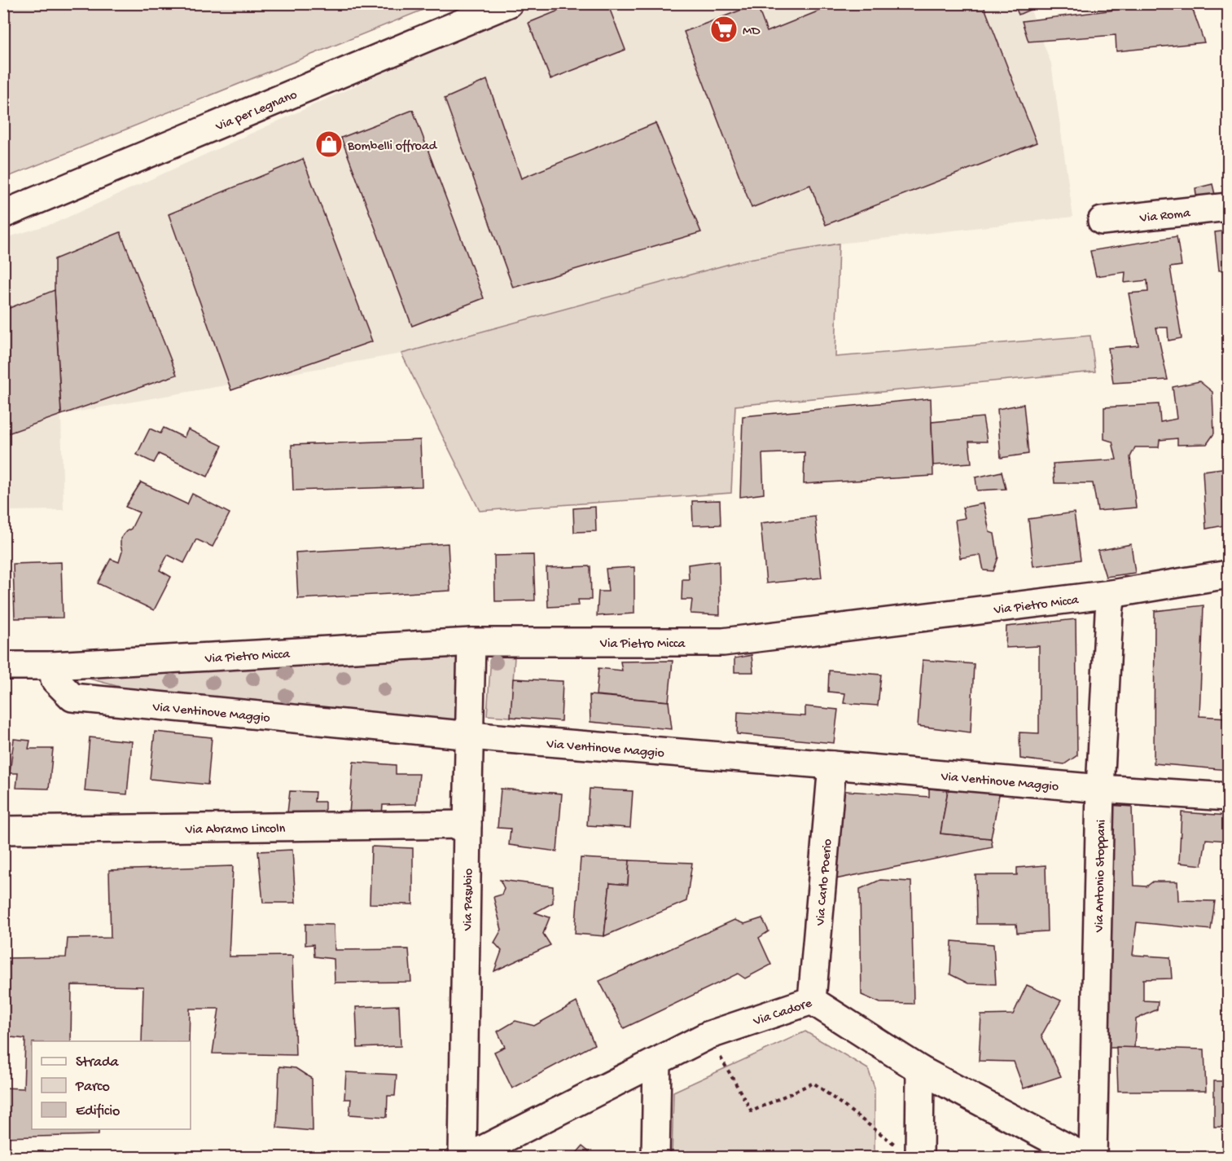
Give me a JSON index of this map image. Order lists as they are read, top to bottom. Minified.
{"streets":{"street":["Via per Legnano","Via Roma","Via Pietro Micca","Via Ventinove Maggio","Via Abramo Lincoln","Via Antonio Stoppani","Via Carlo Poerio","Via Pasubio","Via Cadore"]},"crossings":[["Via Pietro Micca","Via Ventinove Maggio"],["Via Pietro Micca","Via Antonio Stoppani"],["Via Pietro Micca","Via Pasubio"],["Via Ventinove Maggio","Via Antonio Stoppani"],["Via Ventinove Maggio","Via Carlo Poerio"],["Via Ventinove Maggio","Via Pasubio"],["Via Abramo Lincoln","Via Pasubio"],["Via Carlo Poerio","Via Cadore"]],"places":{"supermarket":["MD"],"shop":["Bombelli offroad"]},"legend":["Strada","Parco","Edificio"]}
